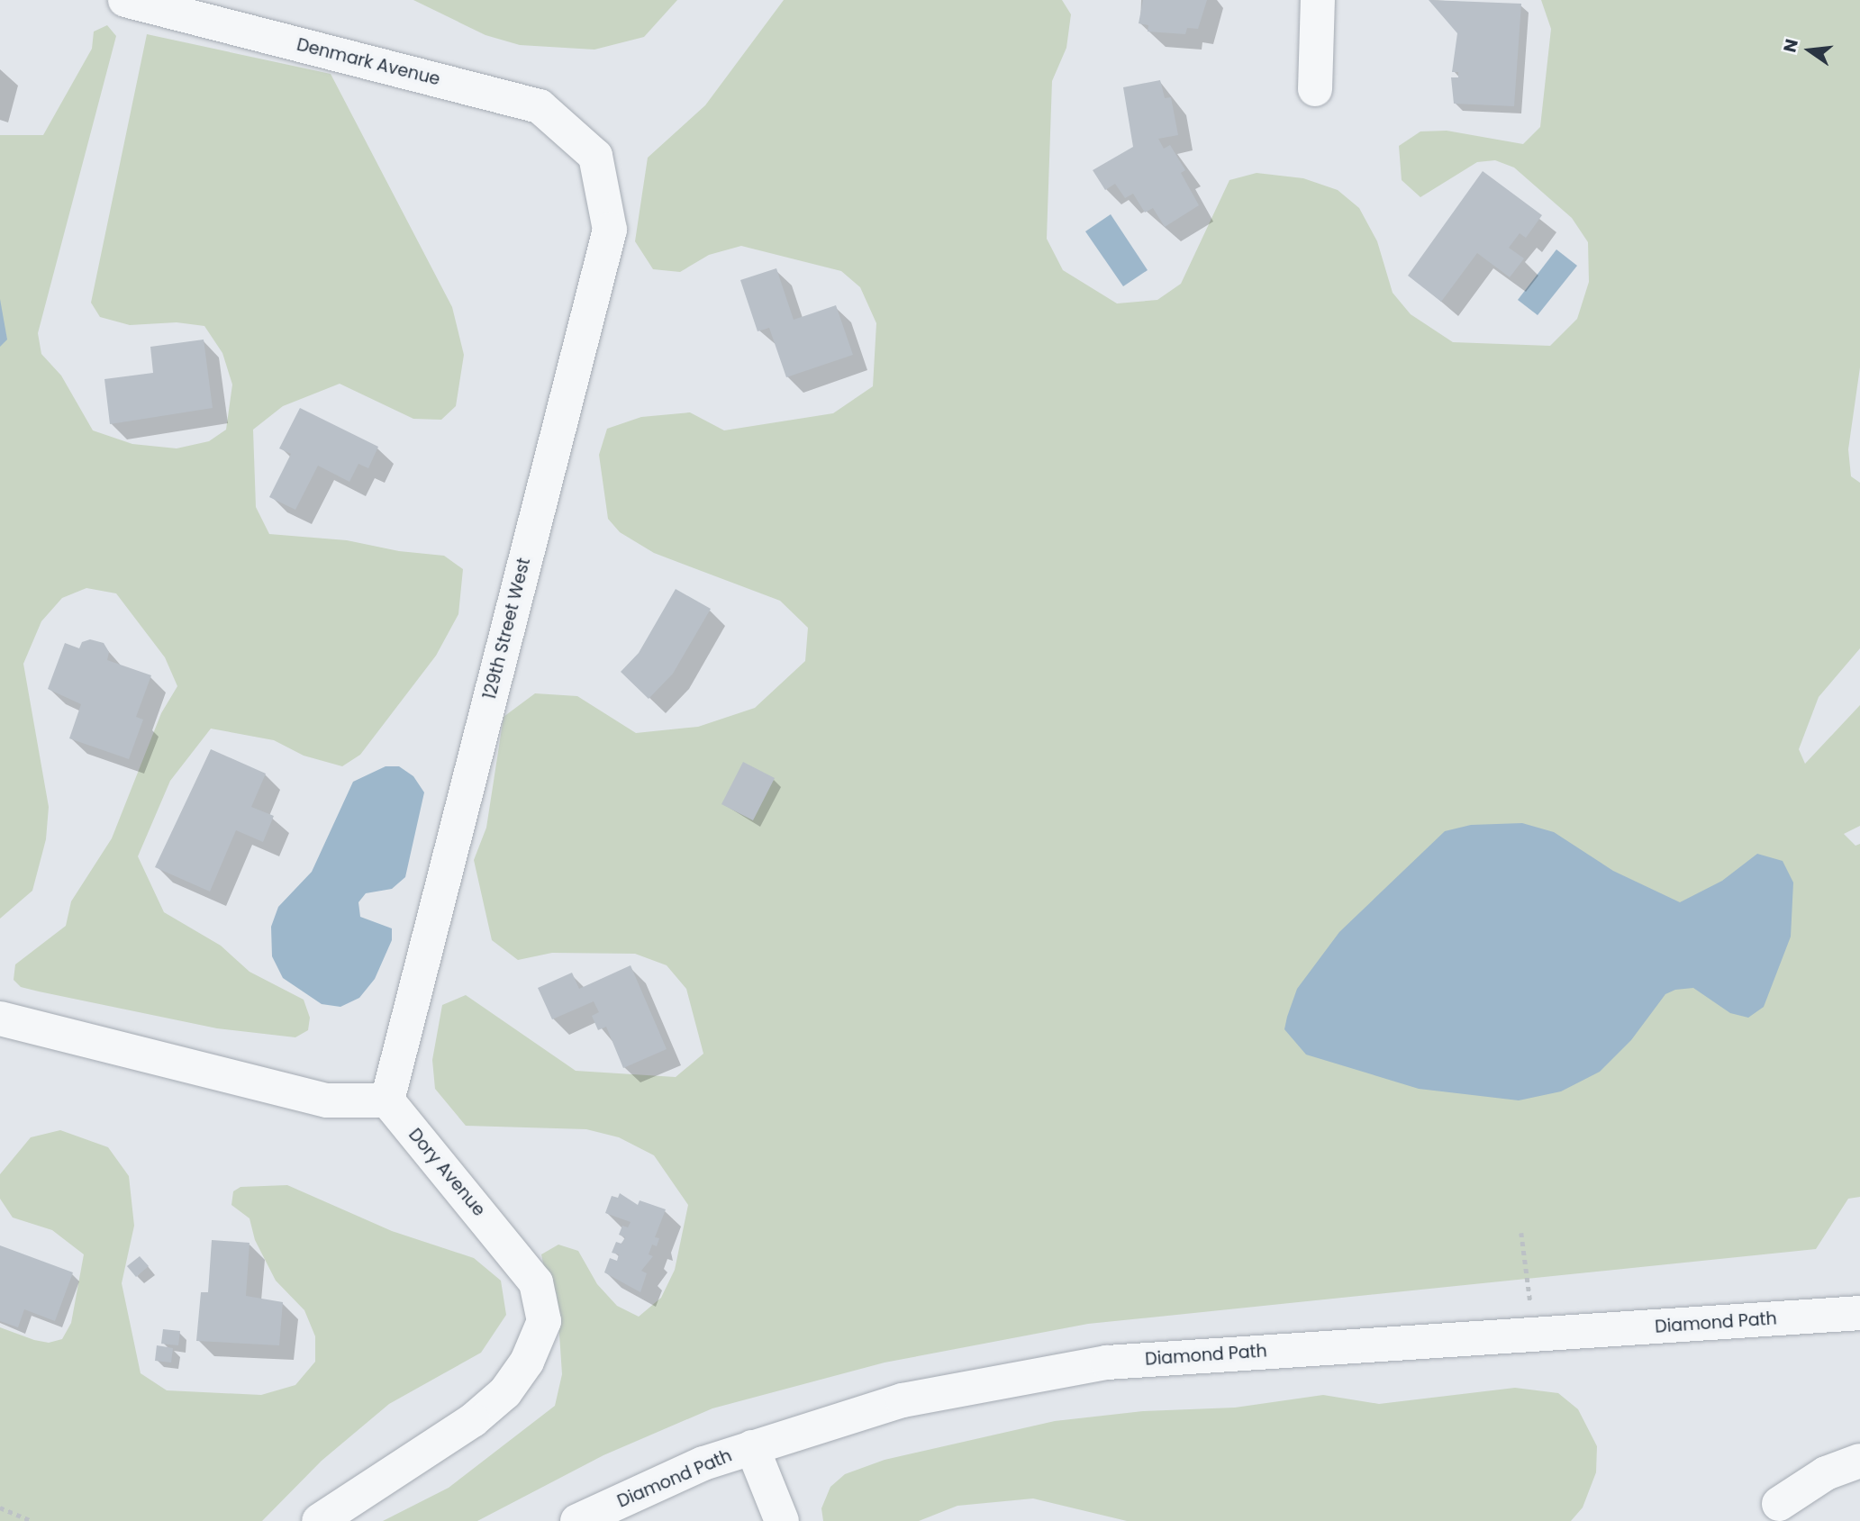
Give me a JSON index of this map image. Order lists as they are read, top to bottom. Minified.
{"streets":{"street":["Denmark Avenue","129th Street West","Dory Avenue","Diamond Path"]},"crossings":[["Denmark Avenue","129th Street West"],["129th Street West","Dory Avenue"]],"north":"left"}
